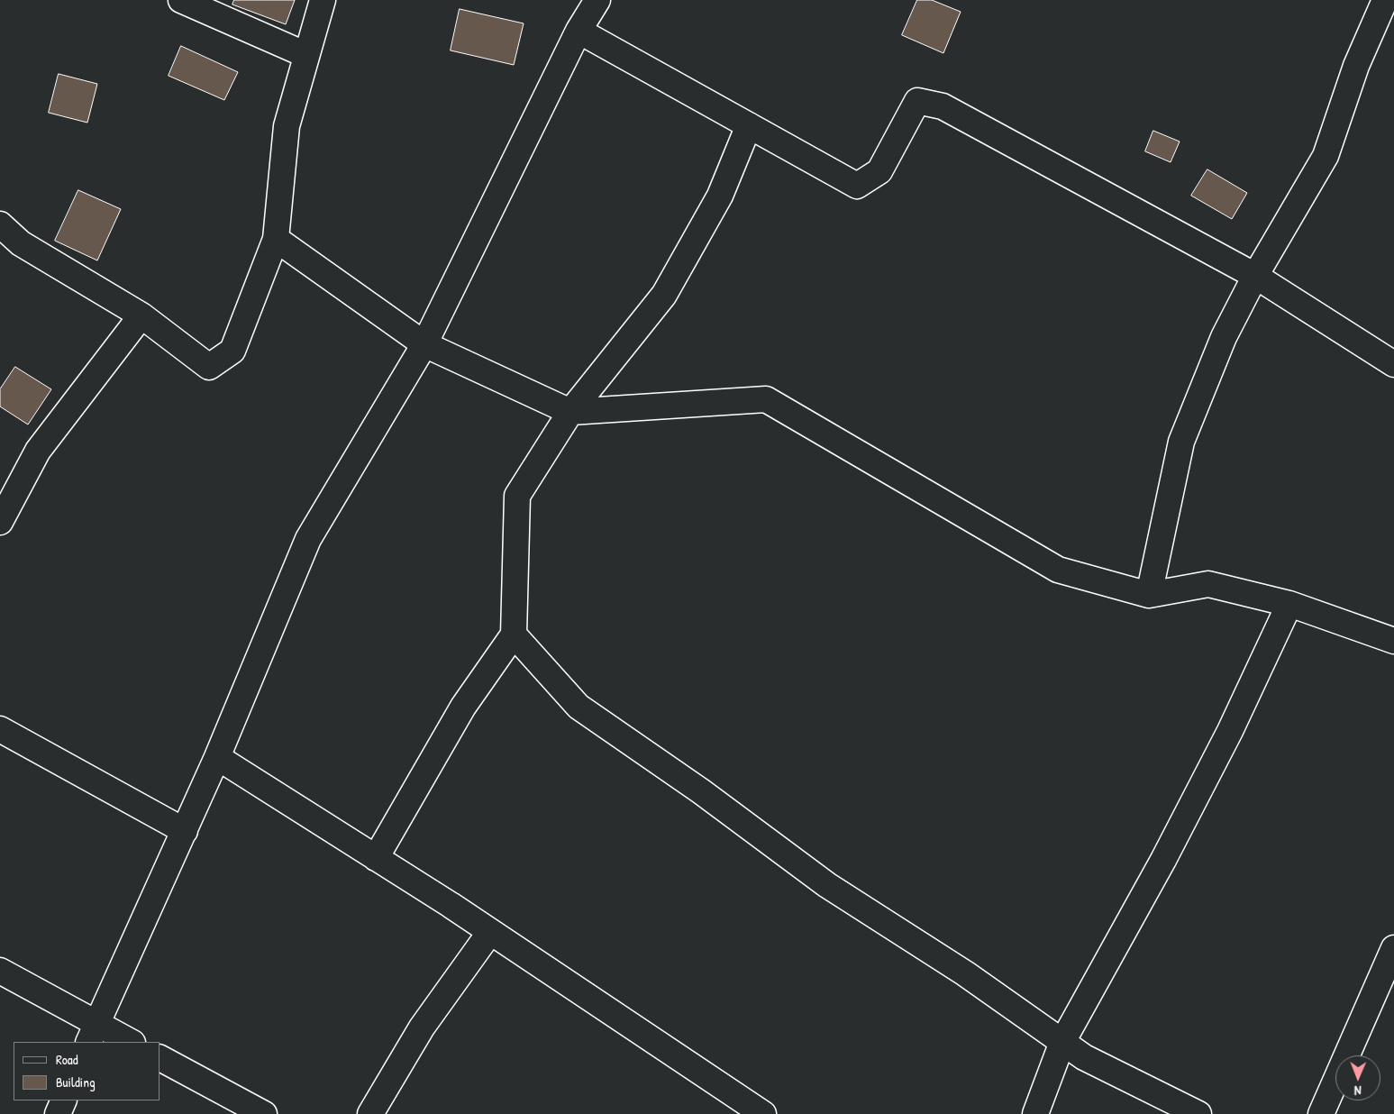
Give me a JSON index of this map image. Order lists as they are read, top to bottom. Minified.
{"legend":["Road","Building"],"north":"bottom"}
